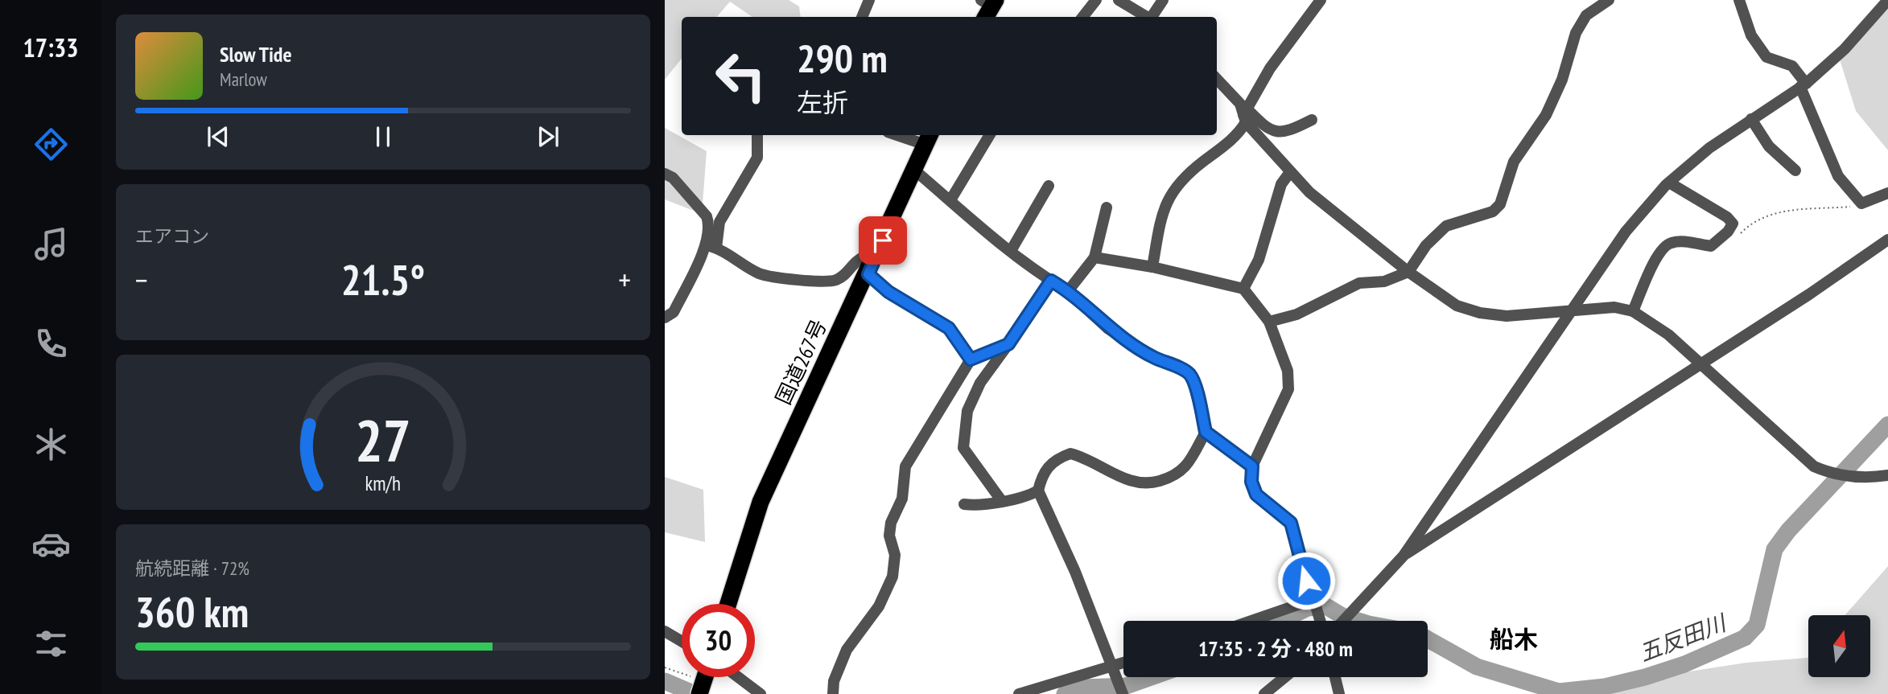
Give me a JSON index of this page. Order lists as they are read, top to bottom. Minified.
{"streets":{"highway":["国道267号"]},"districts":["船木"],"water":["五反田川"],"north":"top","page":{"tabs":"17:33","turn":["290 m","左折"],"song":["Slow Tide","Marlow"],"tile":["エアコン",["航続距離 · 72%","360 km"]],"heat":["−","21.5°","+"],"limit":"30","trip":"17:35 · 2 分 · 480 m","gauge":["27","km/h"]}}
